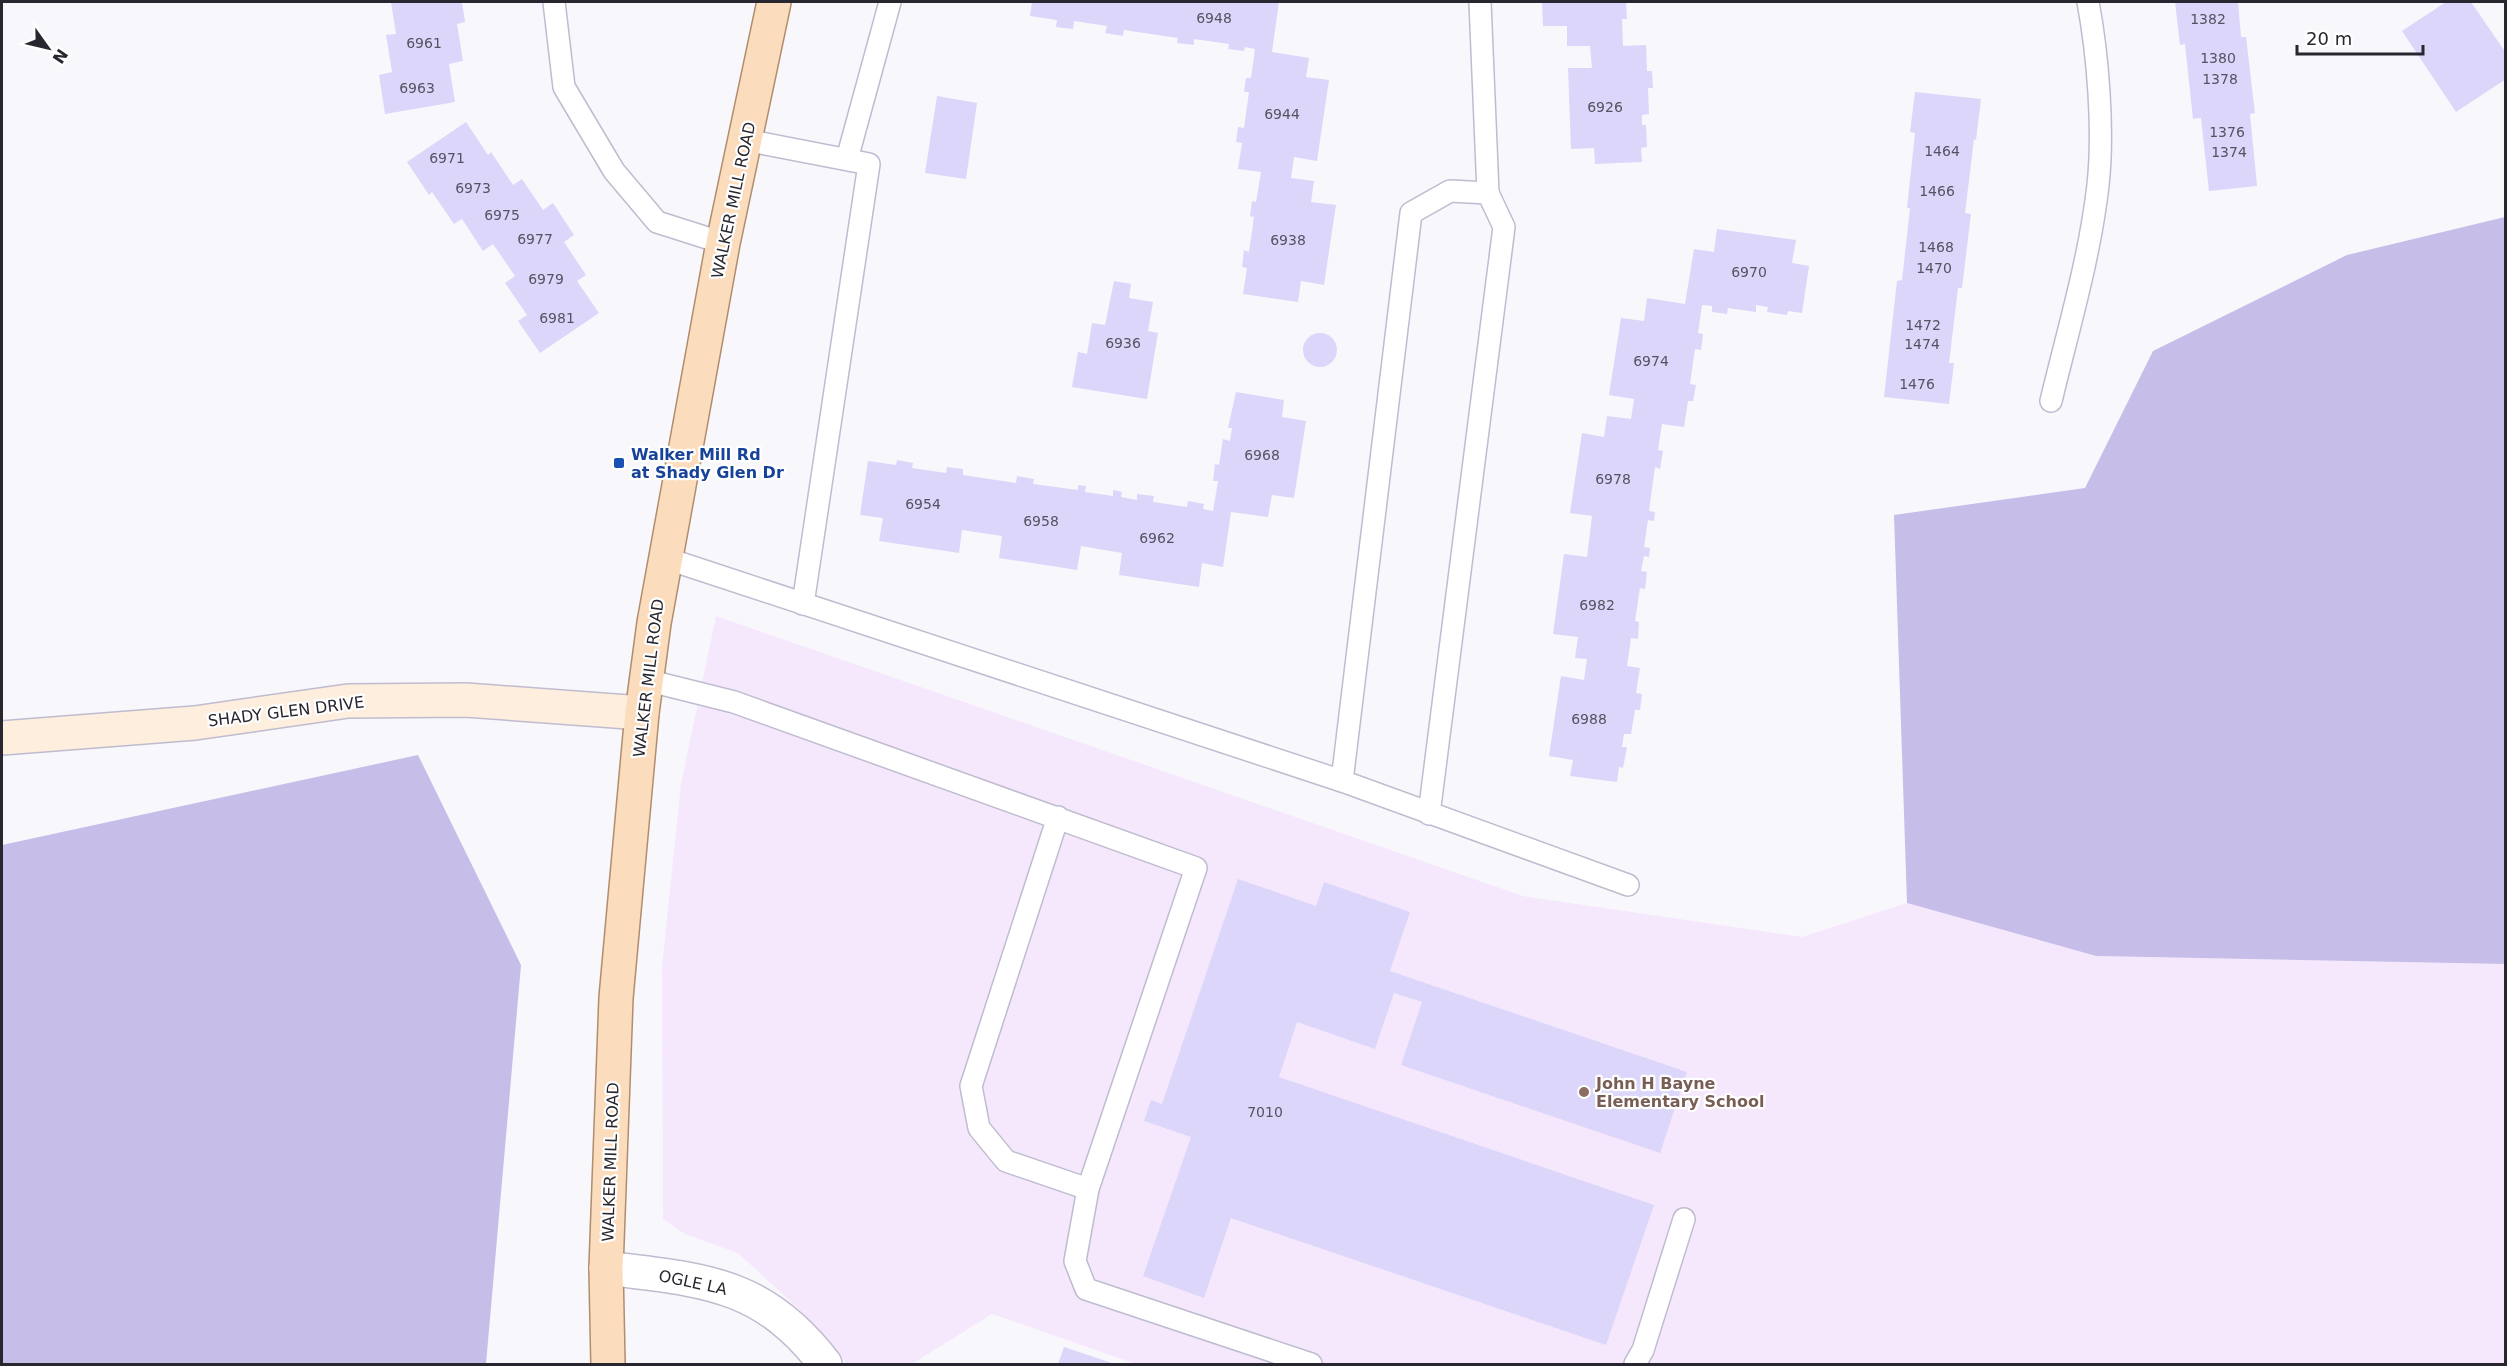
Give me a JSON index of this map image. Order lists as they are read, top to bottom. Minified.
{"streets":{"main road":["WALKER MILL ROAD"],"street":["SHADY GLEN DRIVE","OGLE LA"]},"crossings":[["WALKER MILL ROAD","SHADY GLEN DRIVE"],["WALKER MILL ROAD","OGLE LA"]],"places":{"transit":["Walker Mill Rd at Shady Glen Dr"],"other":["John H Bayne Elementary School"]},"house_numbers":["6948","1382","6961","1380","1378","6963","6926","6944","1376","1464","1374","6971","6973","1466","6975","6977","6938","1468","1470","6970","6979","6981","1472","6936","1474","6974","1476","6968","6978","6954","6958","6962","6982","6988","7010"],"scale_bar":"20 m","north":"bottom right"}
